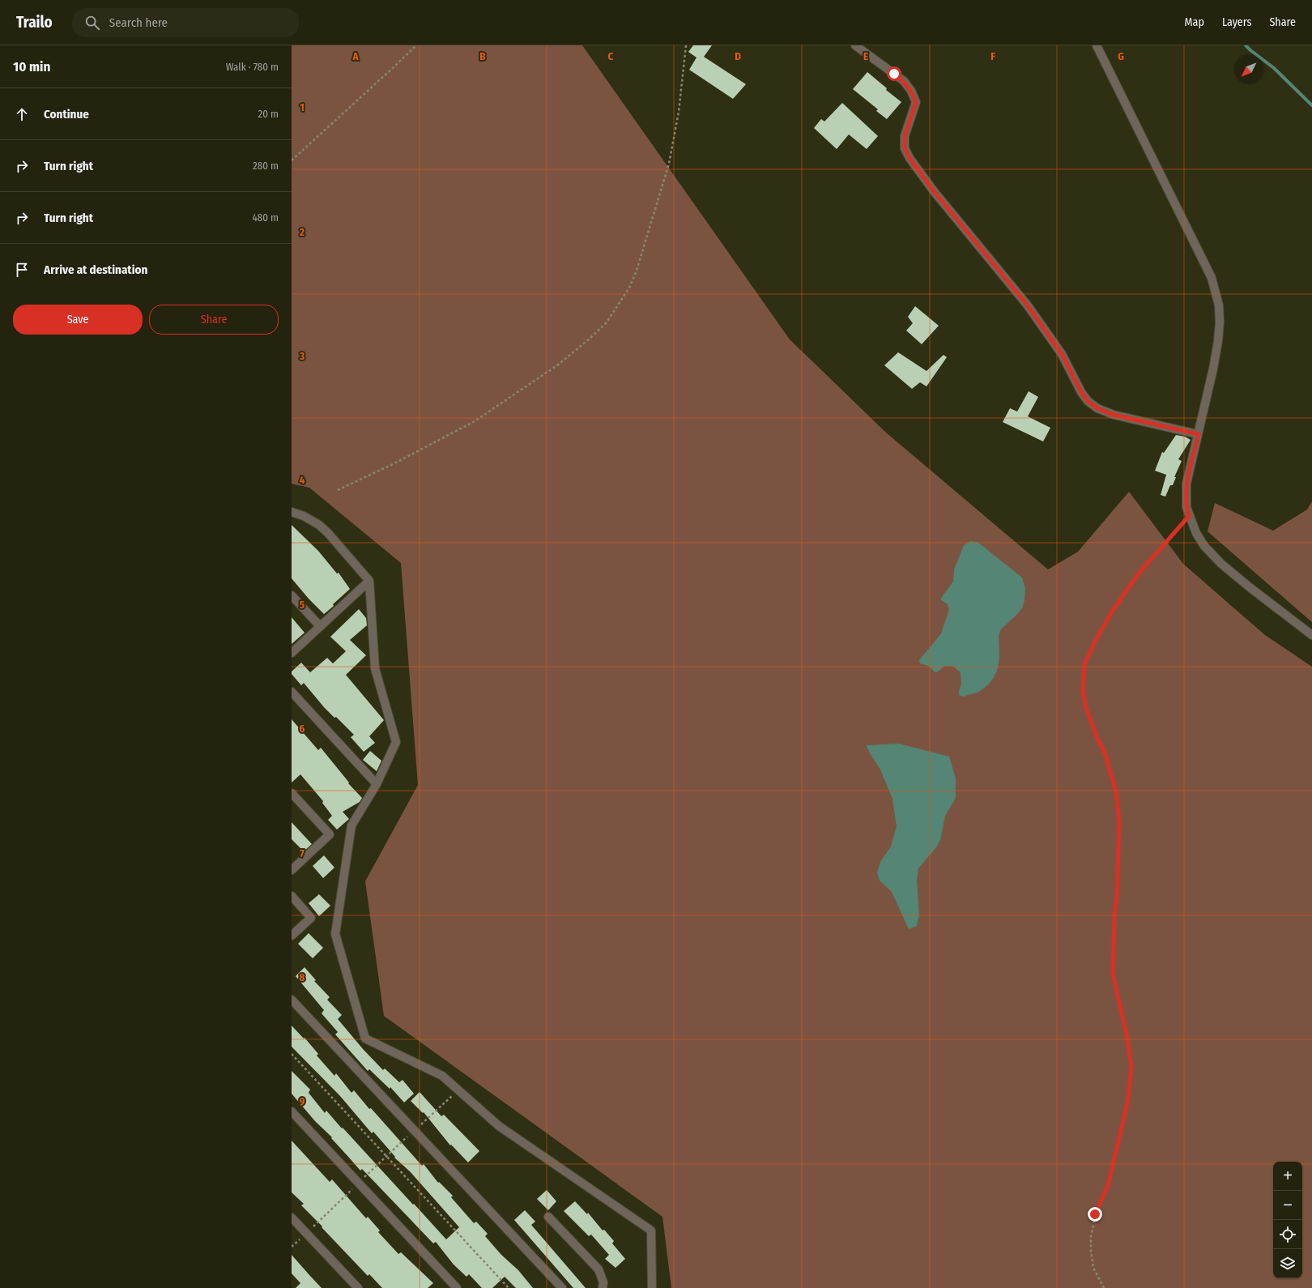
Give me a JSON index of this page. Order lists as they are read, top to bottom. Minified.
{"north":"bottom left","page":{"header":"Trailo","search":"Search here","nav":["Map","Layers","Share"],"heading":["10 min","Walk · 780 m"],"list":[["Continue","20 m"],["Turn right","280 m"],["Turn right","480 m"],"Arrive at destination"],"buttons":["Save","Share"],"map_buttons":["+","−"]},"grid":{"columns":["A","B","C","D","E","F","G"],"rows":["1","2","3","4","5","6","7","8","9"]}}
